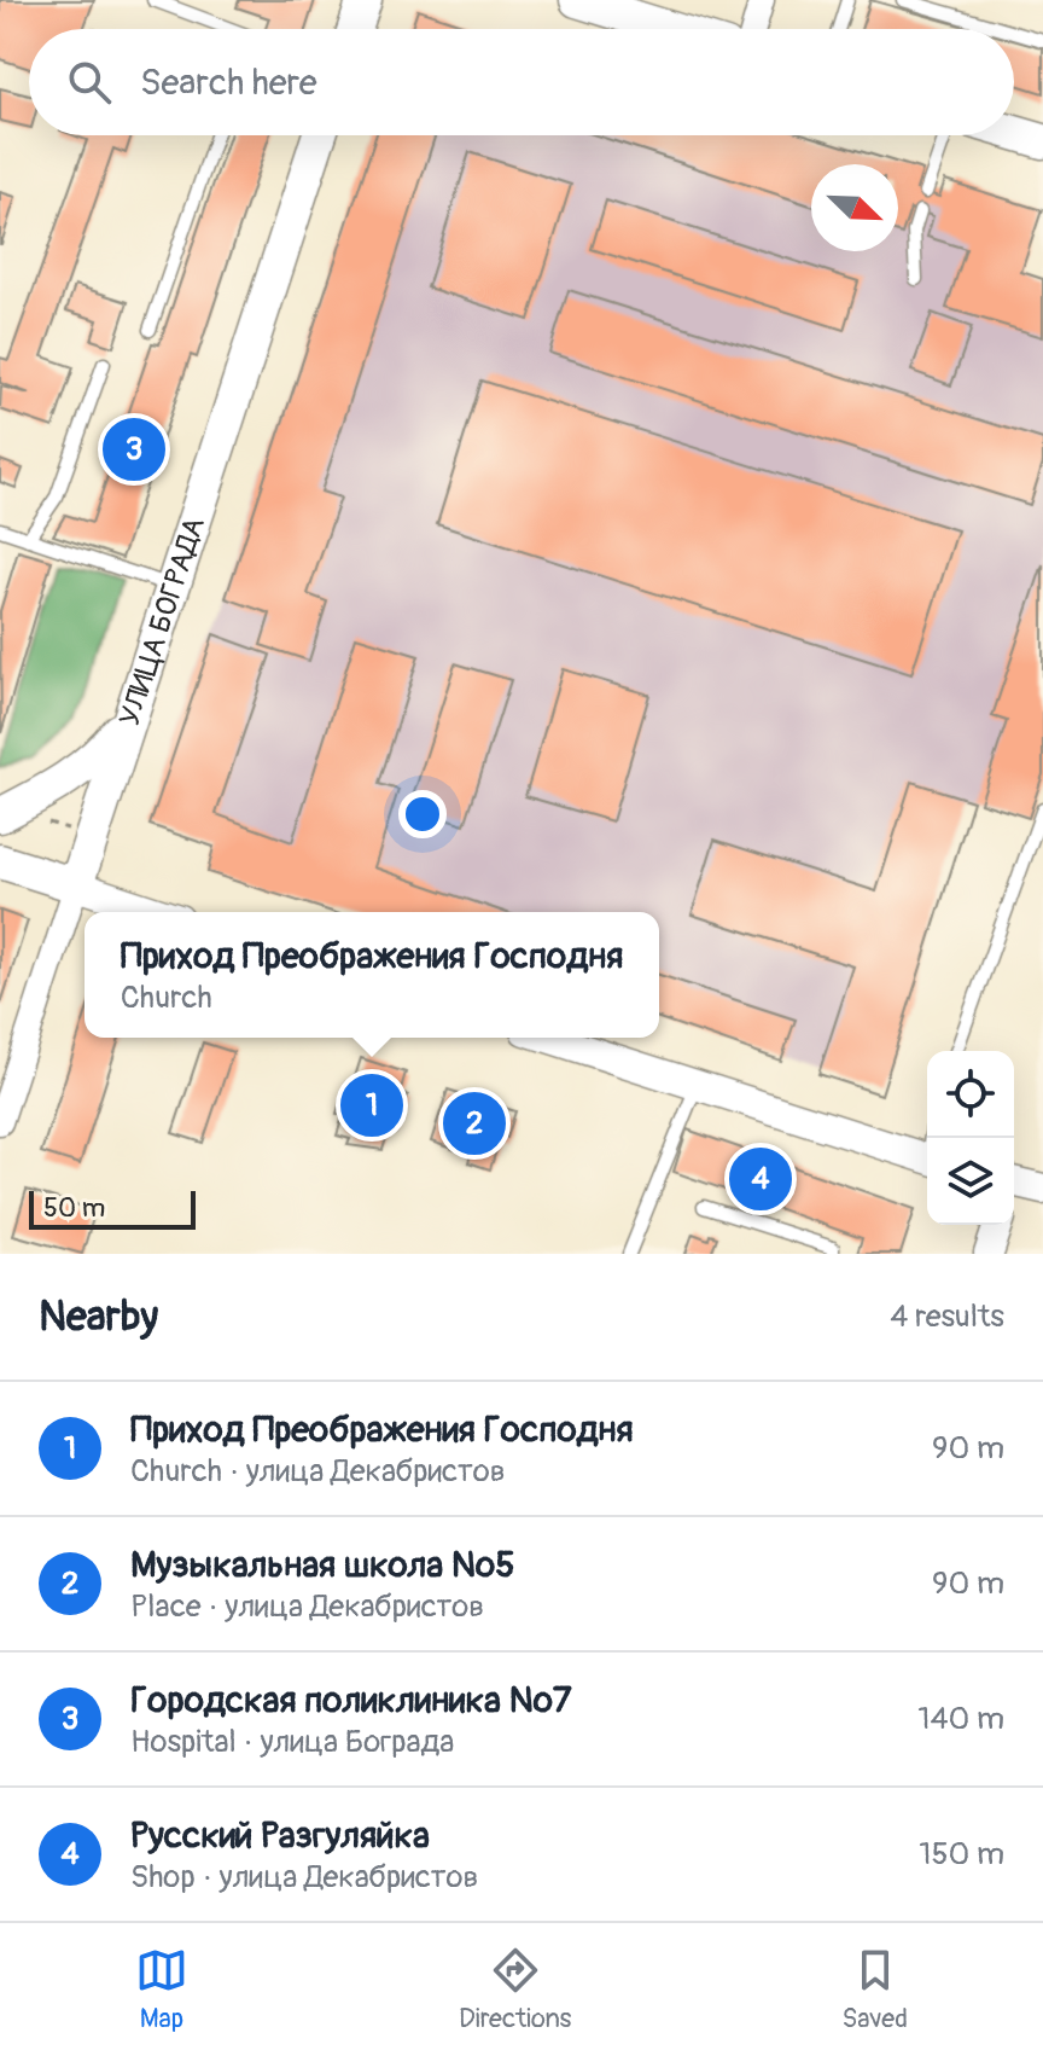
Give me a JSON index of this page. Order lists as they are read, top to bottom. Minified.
{"streets":{"main road":["УЛИЦА БОГРАДА"]},"scale_bar":"50 m","north":"bottom right","page":{"search":"Search here","pins":["3","1","2","4"],"popup":["Приход Преображения Господня","Church"],"scale":"50 m","heading":["Nearby","4 results"],"list":[{"mark":"1","name":"Приход Преображения Господня","note":"Church · улица Декабристов","value":"90 m"},{"mark":"2","name":"Музыкальная школа №5","note":"Place · улица Декабристов","value":"90 m"},{"mark":"3","name":"Городская поликлиника №7","note":"Hospital · улица Бограда","value":"140 m"},{"mark":"4","name":"Русский Разгуляйка","note":"Shop · улица Декабристов","value":"150 m"}],"nav":["Map","Directions","Saved"]}}
